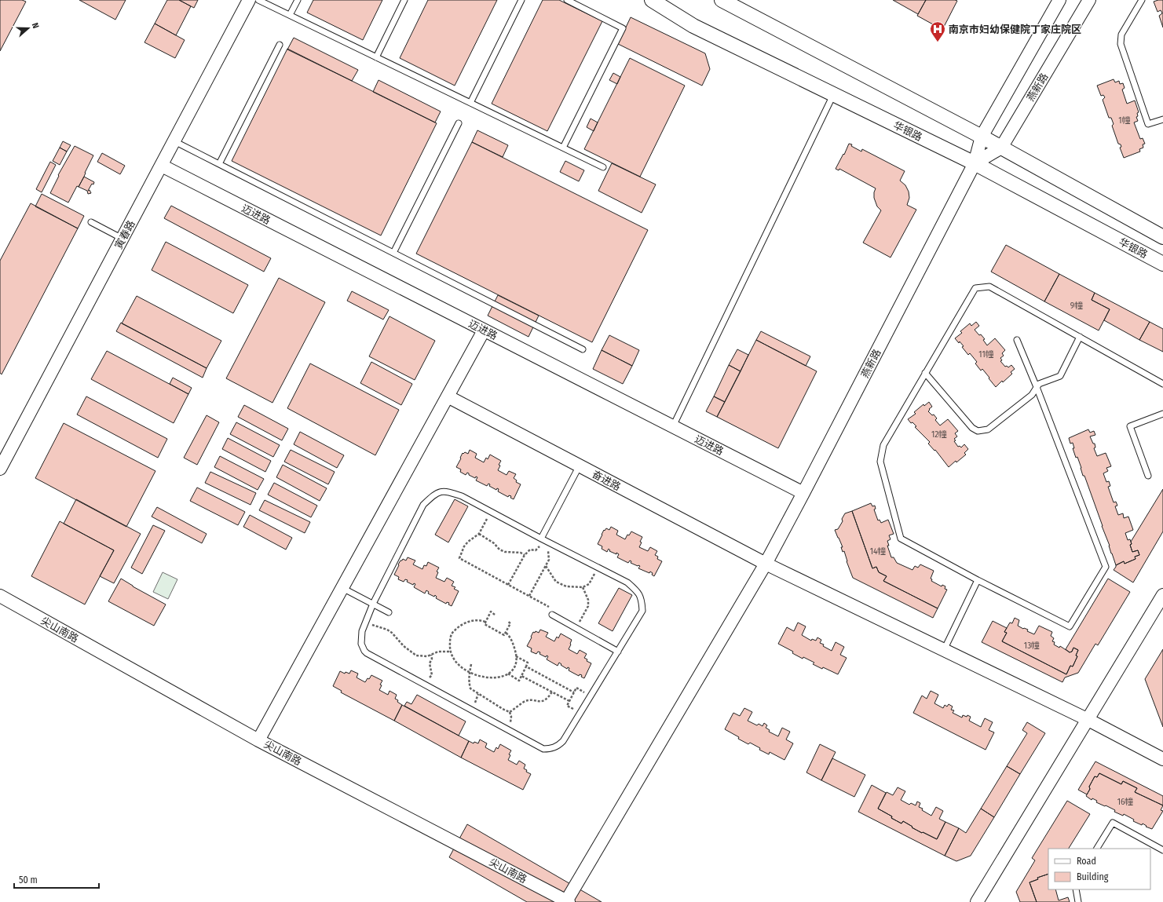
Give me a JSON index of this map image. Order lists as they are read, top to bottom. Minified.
{"streets":{"main road":["华银路"],"street":["燕新路","迈进路","寅春路","奋进路","尖山南路"]},"crossings":[["燕新路","华银路"],["燕新路","迈进路"],["燕新路","奋进路"],["燕新路","尖山南路"],["迈进路","寅春路"]],"places":{"hospital":["南京市妇幼保健院丁家庄院区"]},"house_numbers":["1幢","9幢","11幢","12幢","14幢","13幢","16幢"],"legend":["Road","Building"],"scale_bar":"50 m","north":"right"}
